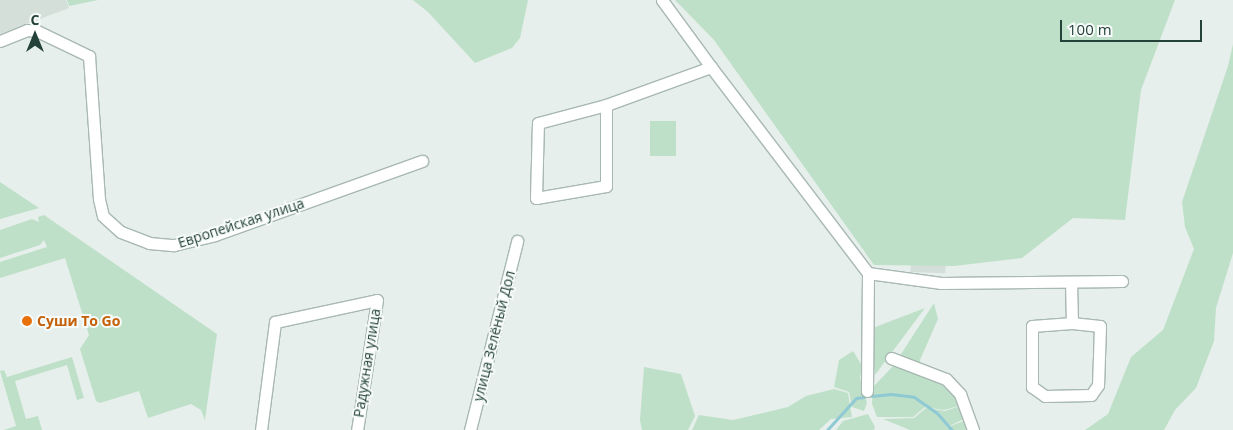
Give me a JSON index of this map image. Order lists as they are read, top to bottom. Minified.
{"streets":{"street":["Европейская улица","улица Зелёный Дол","Радужная улица"]},"places":["Суши To Go"],"scale_bar":"100 m","north":"top"}
